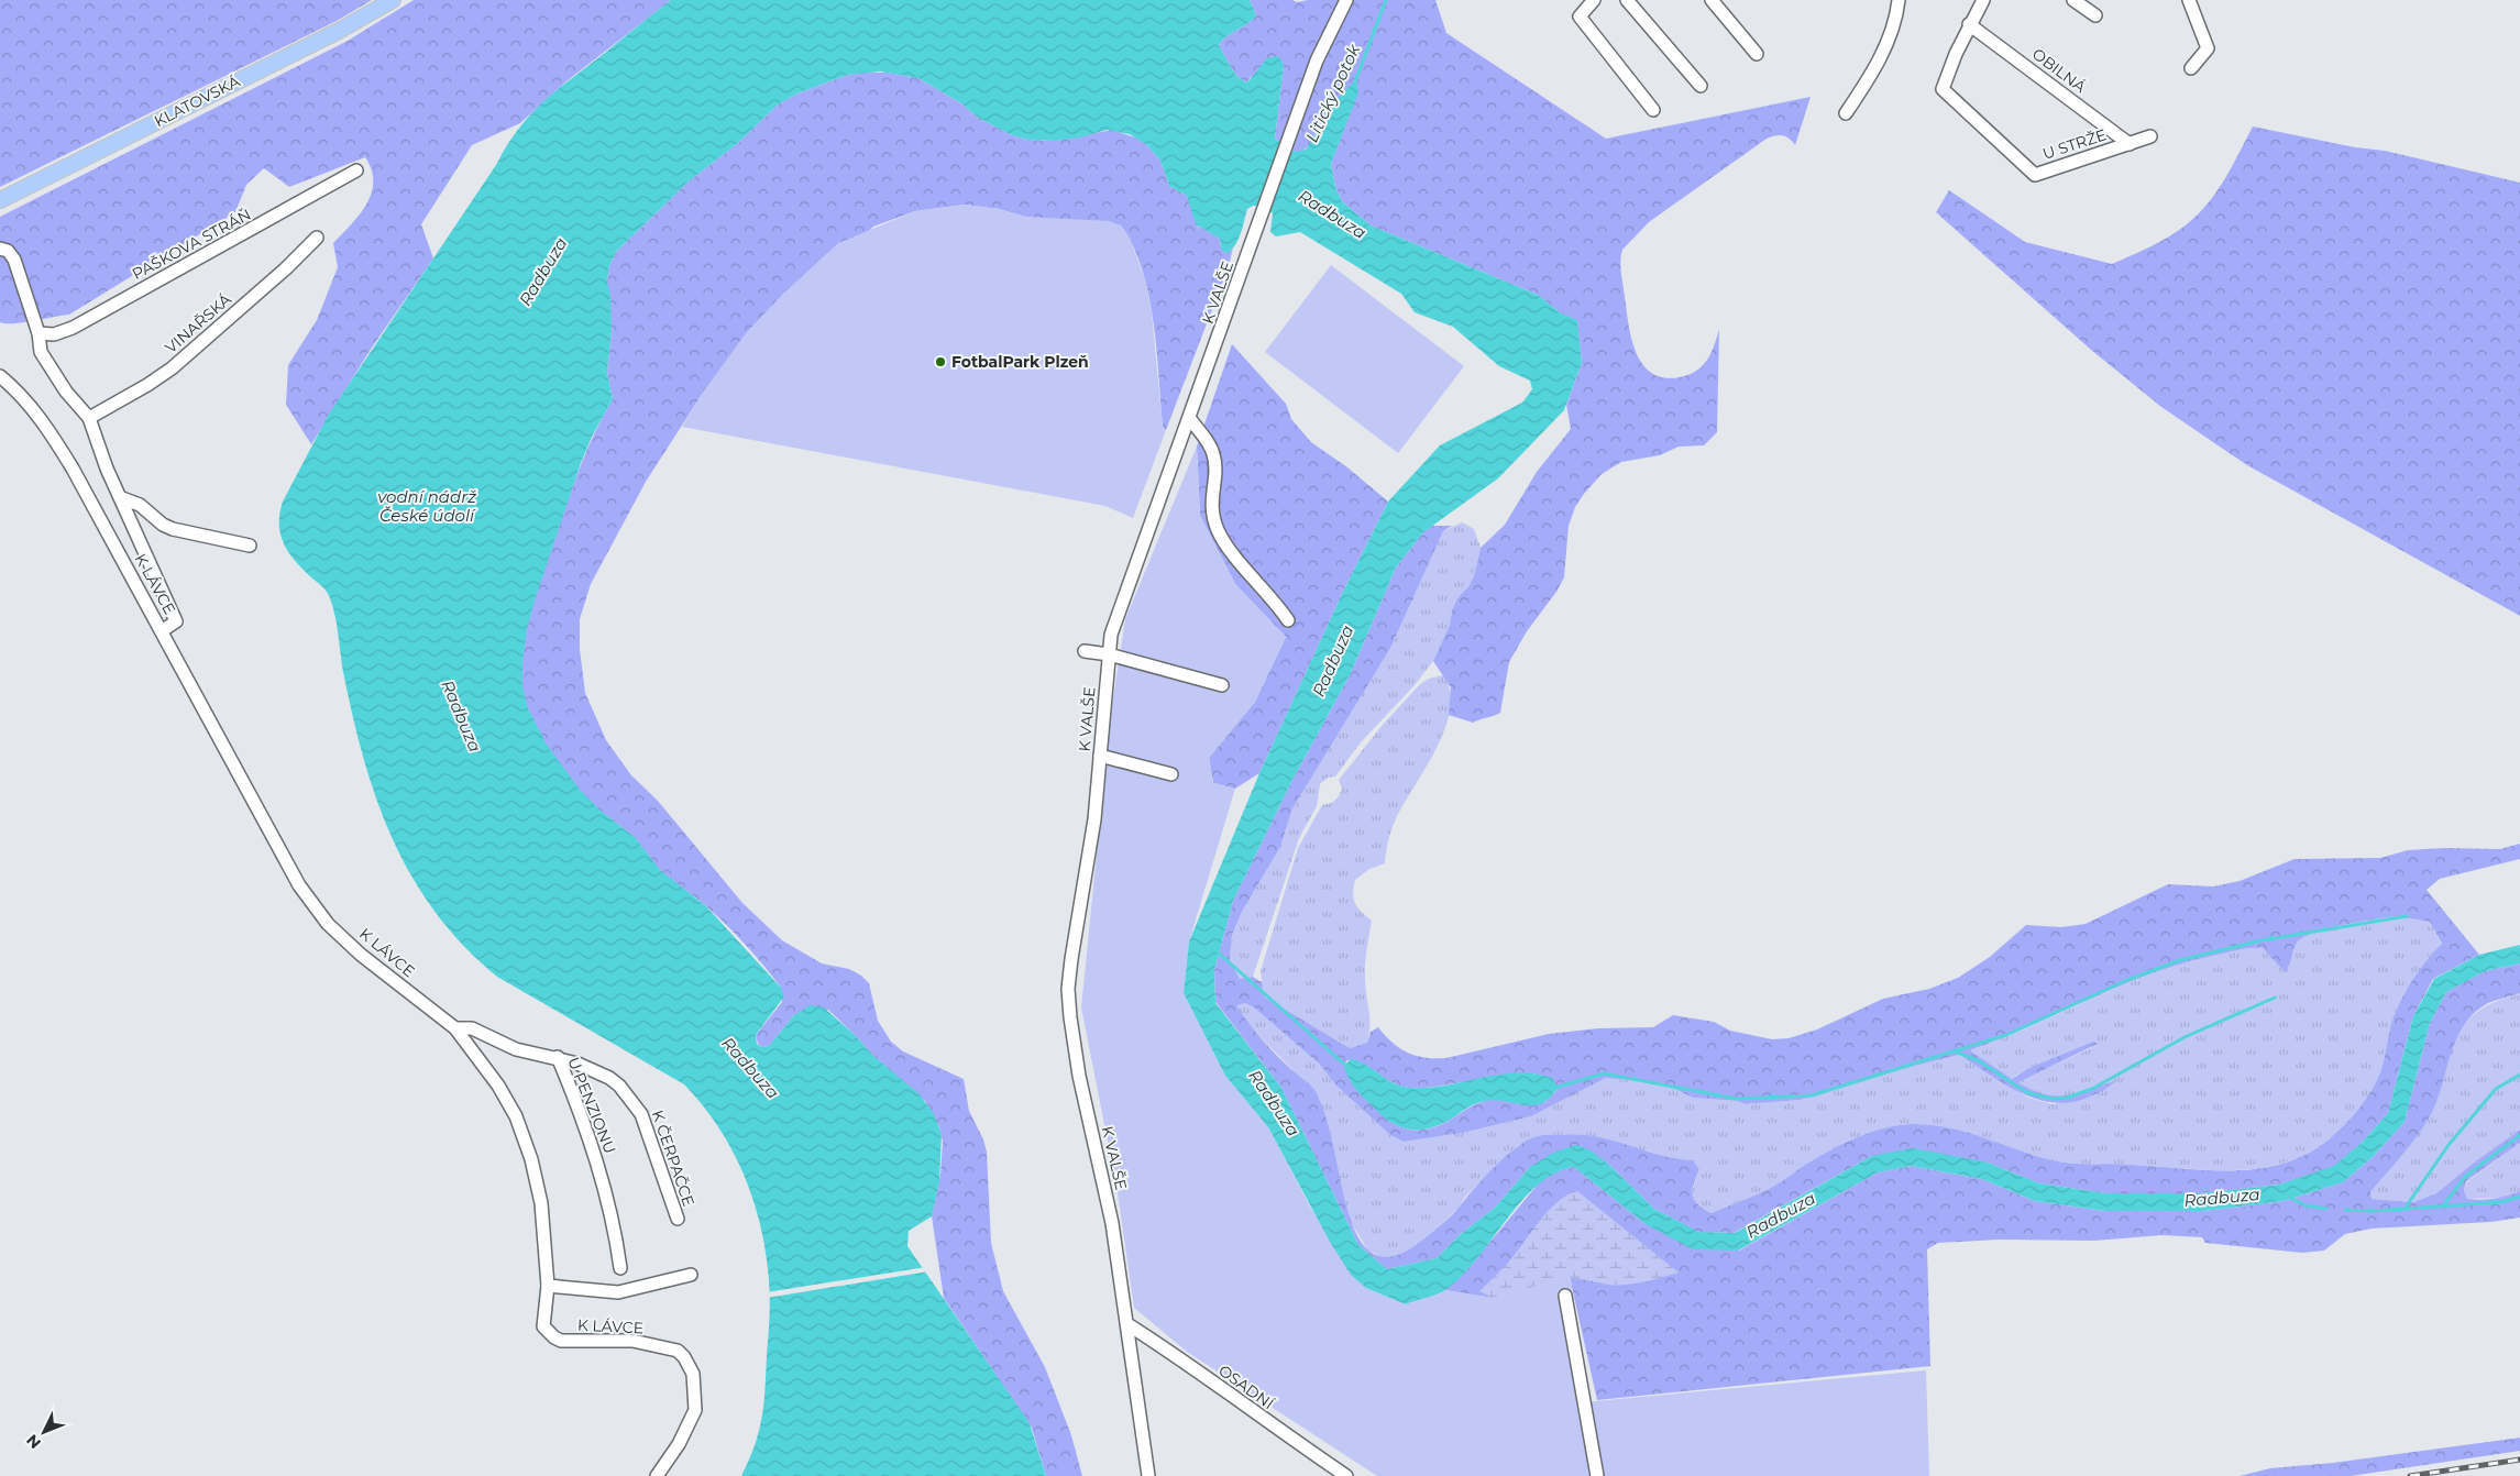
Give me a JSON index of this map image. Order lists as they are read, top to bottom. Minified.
{"streets":{"main road":["KLATOVSKÁ"],"street":["OBILNÁ","U STRŽE","PAŠKOVA STRÁŇ","K VALŠE","VINAŘSKÁ","K LÁVCE","U PENZIONU","K ČERPAČCE","OSADNÍ"]},"crossings":[["OBILNÁ","U STRŽE"],["K VALŠE","OSADNÍ"],["K LÁVCE","U PENZIONU"],["U PENZIONU","K ČERPAČCE"]],"water":["Litický potok","Radbuza","vodní nádrž České údolí"],"places":["FotbalPark Plzeň"],"north":"bottom left"}
